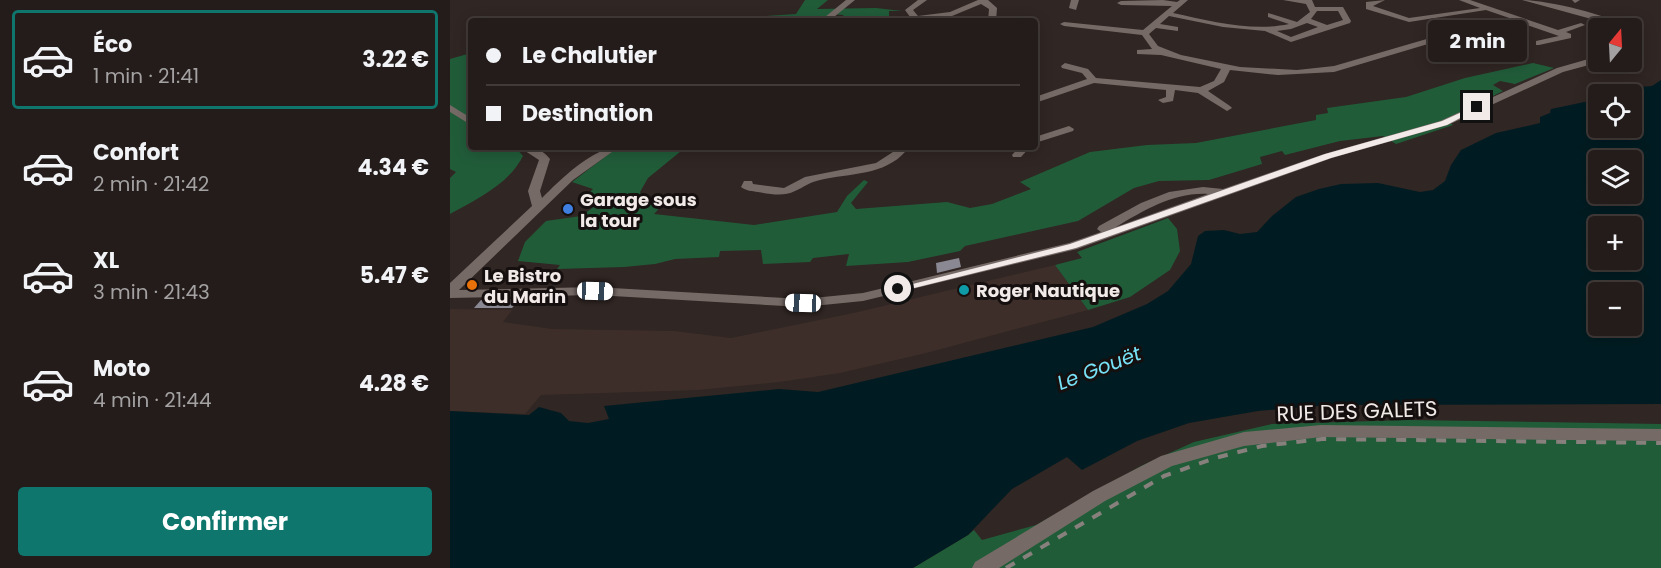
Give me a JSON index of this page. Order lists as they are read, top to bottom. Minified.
{"streets":{"street":["RUE DES GALETS"]},"water":["Le Gouët"],"places":["Garage sous la tour","Le Bistro du Marin","Roger Nautique"],"north":"top","page":{"list":[{"name":"Éco","note":"1 min · 21:41","value":"3.22 €"},{"name":"Confort","note":"2 min · 21:42","value":"4.34 €"},{"name":"XL","note":"3 min · 21:43","value":"5.47 €"},{"name":"Moto","note":"4 min · 21:44","value":"4.28 €"}],"map_buttons":["+","−"],"banner":["Le Chalutier","Destination"],"bubble":"2 min","buttons":"Confirmer"}}
